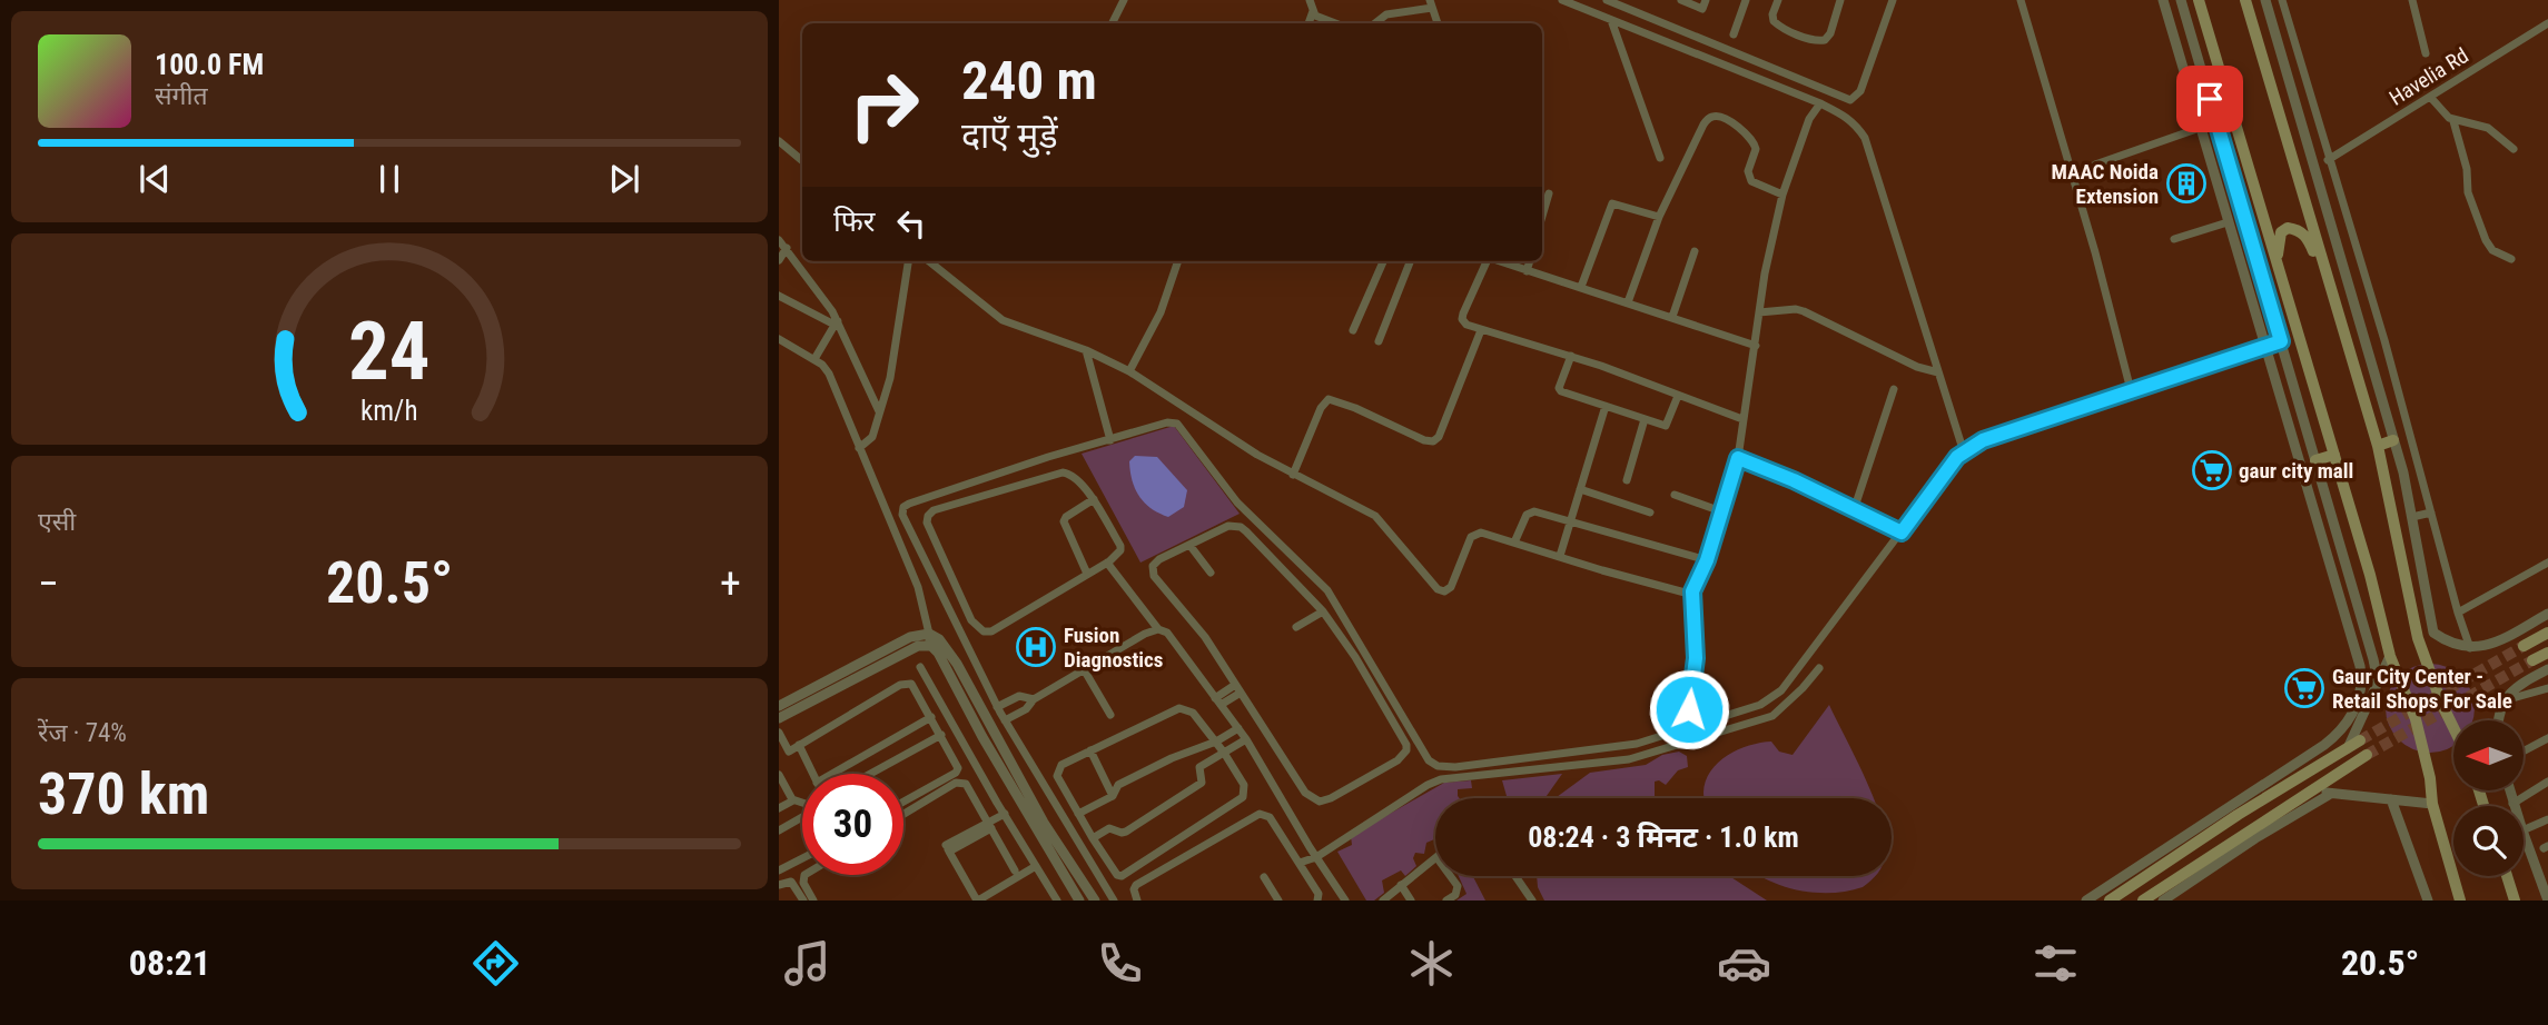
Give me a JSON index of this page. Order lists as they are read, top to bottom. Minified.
{"streets":{"street":["Havelia Rd"]},"places":{"building":["MAAC Noida Extension"],"supermarket":["gaur city mall","Gaur City Center - Retail Shops For Sale"],"hospital":["Fusion Diagnostics"]},"north":"left","page":{"turn":["240 m","दाएँ मुड़ें"],"song":["100.0 FM","संगीत"],"then":"फिर","tile":["एसी",["रेंज · 74%","370 km"]],"heat":["−","20.5°","+"],"limit":"30","trip":"08:24 · 3 मिनट · 1.0 km","tabs":["08:21","20.5°"],"gauge":["24","km/h"]}}
